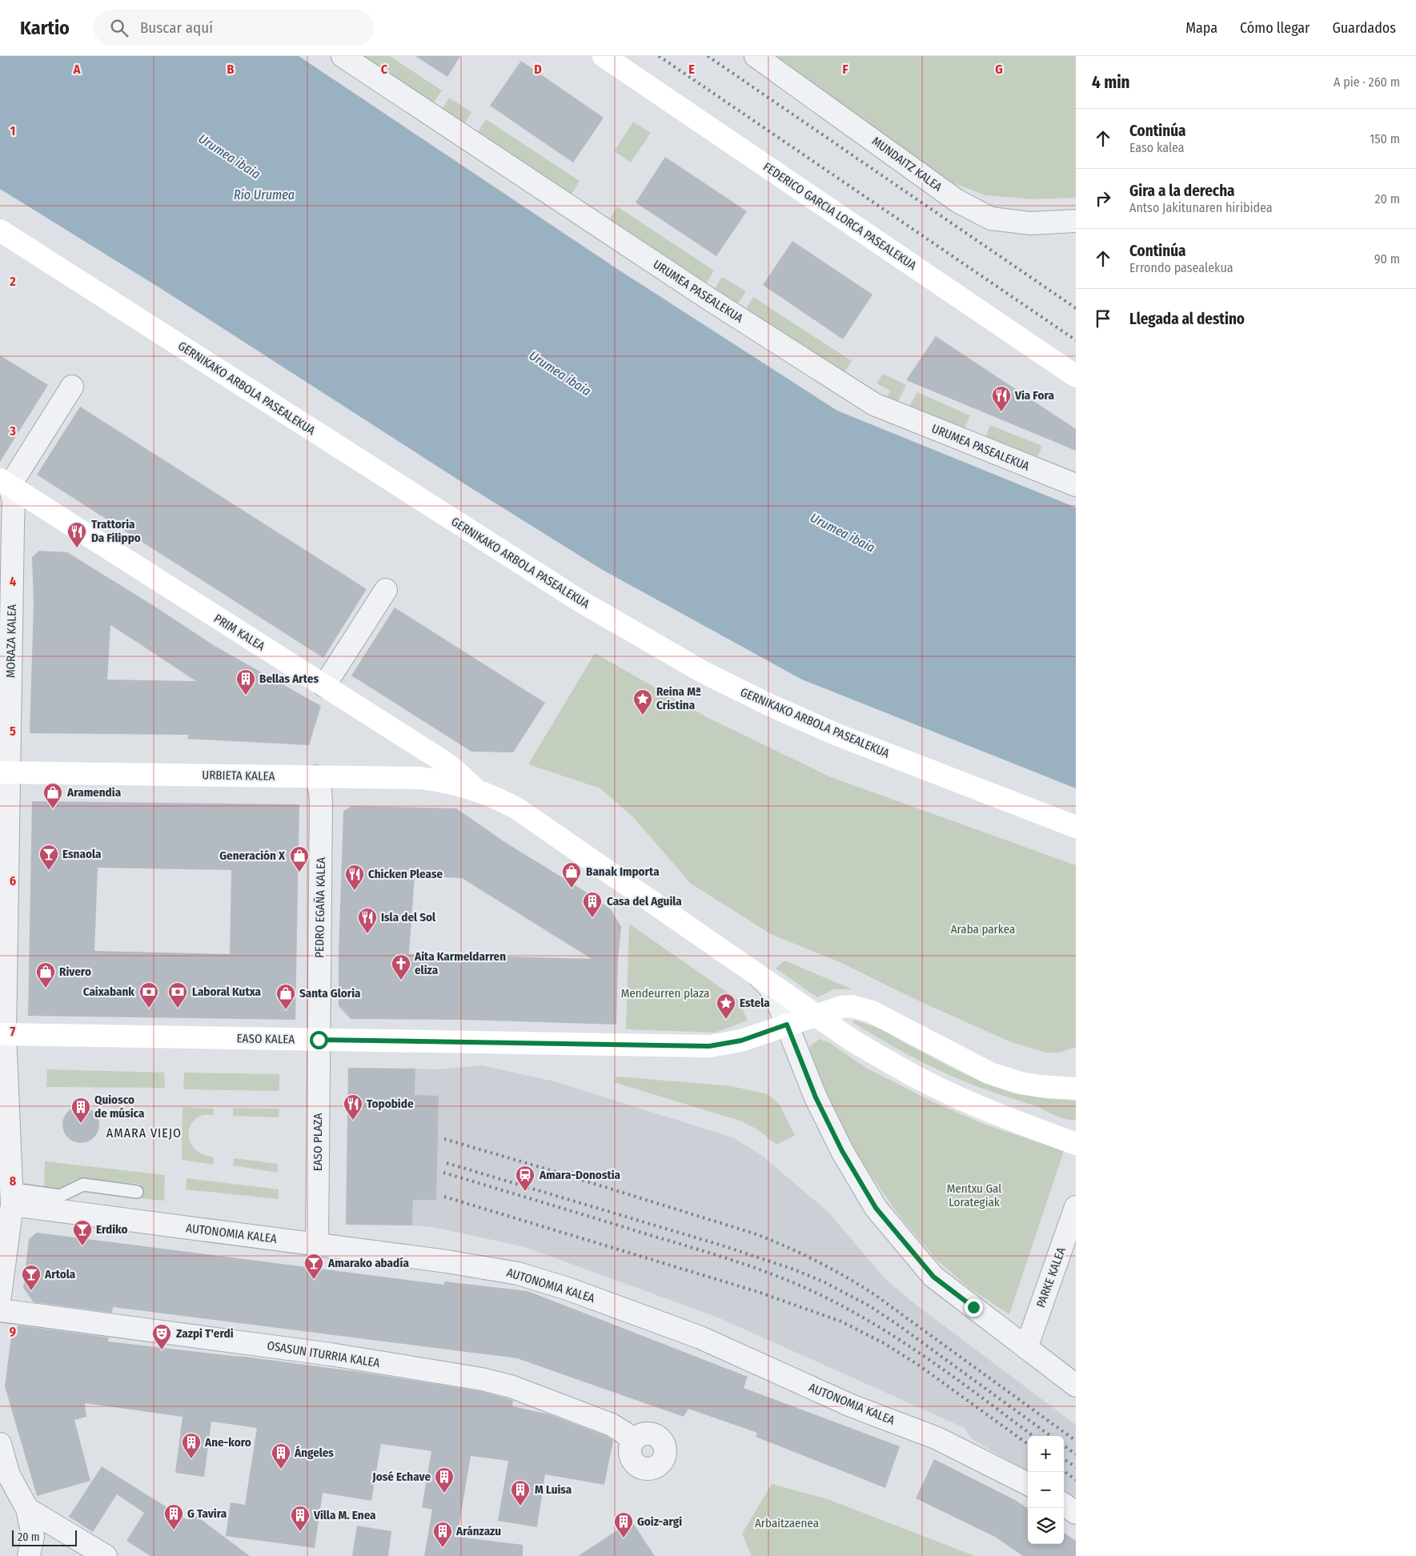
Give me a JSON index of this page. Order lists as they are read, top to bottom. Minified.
{"streets":{"main road":["FEDERICO GARCIA LORCA PASEALEKUA","GERNIKAKO ARBOLA PASEALEKUA","PRIM KALEA","URBIETA KALEA","EASO KALEA"],"street":["MUNDAITZ KALEA","URUMEA PASEALEKUA","MORAZA KALEA","PEDRO EGAÑA KALEA","EASO PLAZA","AUTONOMIA KALEA","PARKE KALEA","OSASUN ITURRIA KALEA"]},"crossings":[["PRIM KALEA","MORAZA KALEA"],["PRIM KALEA","URBIETA KALEA"],["MORAZA KALEA","URBIETA KALEA"],["MORAZA KALEA","EASO KALEA"],["MORAZA KALEA","AUTONOMIA KALEA"],["URBIETA KALEA","PEDRO EGAÑA KALEA"],["PEDRO EGAÑA KALEA","EASO KALEA"],["PEDRO EGAÑA KALEA","EASO PLAZA"],["EASO KALEA","EASO PLAZA"],["EASO PLAZA","AUTONOMIA KALEA"]],"districts":["AMARA VIEJO"],"water":["Urumea ibaia","Río Urumea"],"parks":["Araba parkea","Mendeurren plaza","Mentxu Gal Lorategiak","Arbaitzaenea"],"places":{"restaurant":["Via Fora","Trattoria Da Filippo","Chicken Please","Isla del Sol","Topobide"],"building":["Bellas Artes","Casa del Aguila","Quiosco de música","Ane-koro","Ángeles","José Echave","M Luisa","G Tavira","Villa M. Enea","Goiz-argi","Aránzazu"],"place":["Reina Mª Cristina","Estela"],"shop":["Aramendia","Generación X","Banak Importa","Rivero","Santa Gloria"],"bar":["Esnaola","Erdiko","Amarako abadía","Artola"],"church":["Aita Karmeldarren eliza"],"bank":["Caixabank","Laboral Kutxa"],"station":["Amara-Donostia"],"theatre":["Zazpi T'erdi"]},"scale_bar":"20 m","page":{"header":"Kartio","search":"Buscar aquí","nav":["Mapa","Cómo llegar","Guardados"],"heading":["4 min","A pie · 260 m"],"list":[["Continúa","Easo kalea","150 m"],["Gira a la derecha","Antso Jakitunaren hiribidea","20 m"],["Continúa","Errondo pasealekua","90 m"],"Llegada al destino"],"map_buttons":["+","−"],"scale":"20 m"},"grid":{"columns":["A","B","C","D","E","F","G"],"rows":["1","2","3","4","5","6","7","8","9"]}}
